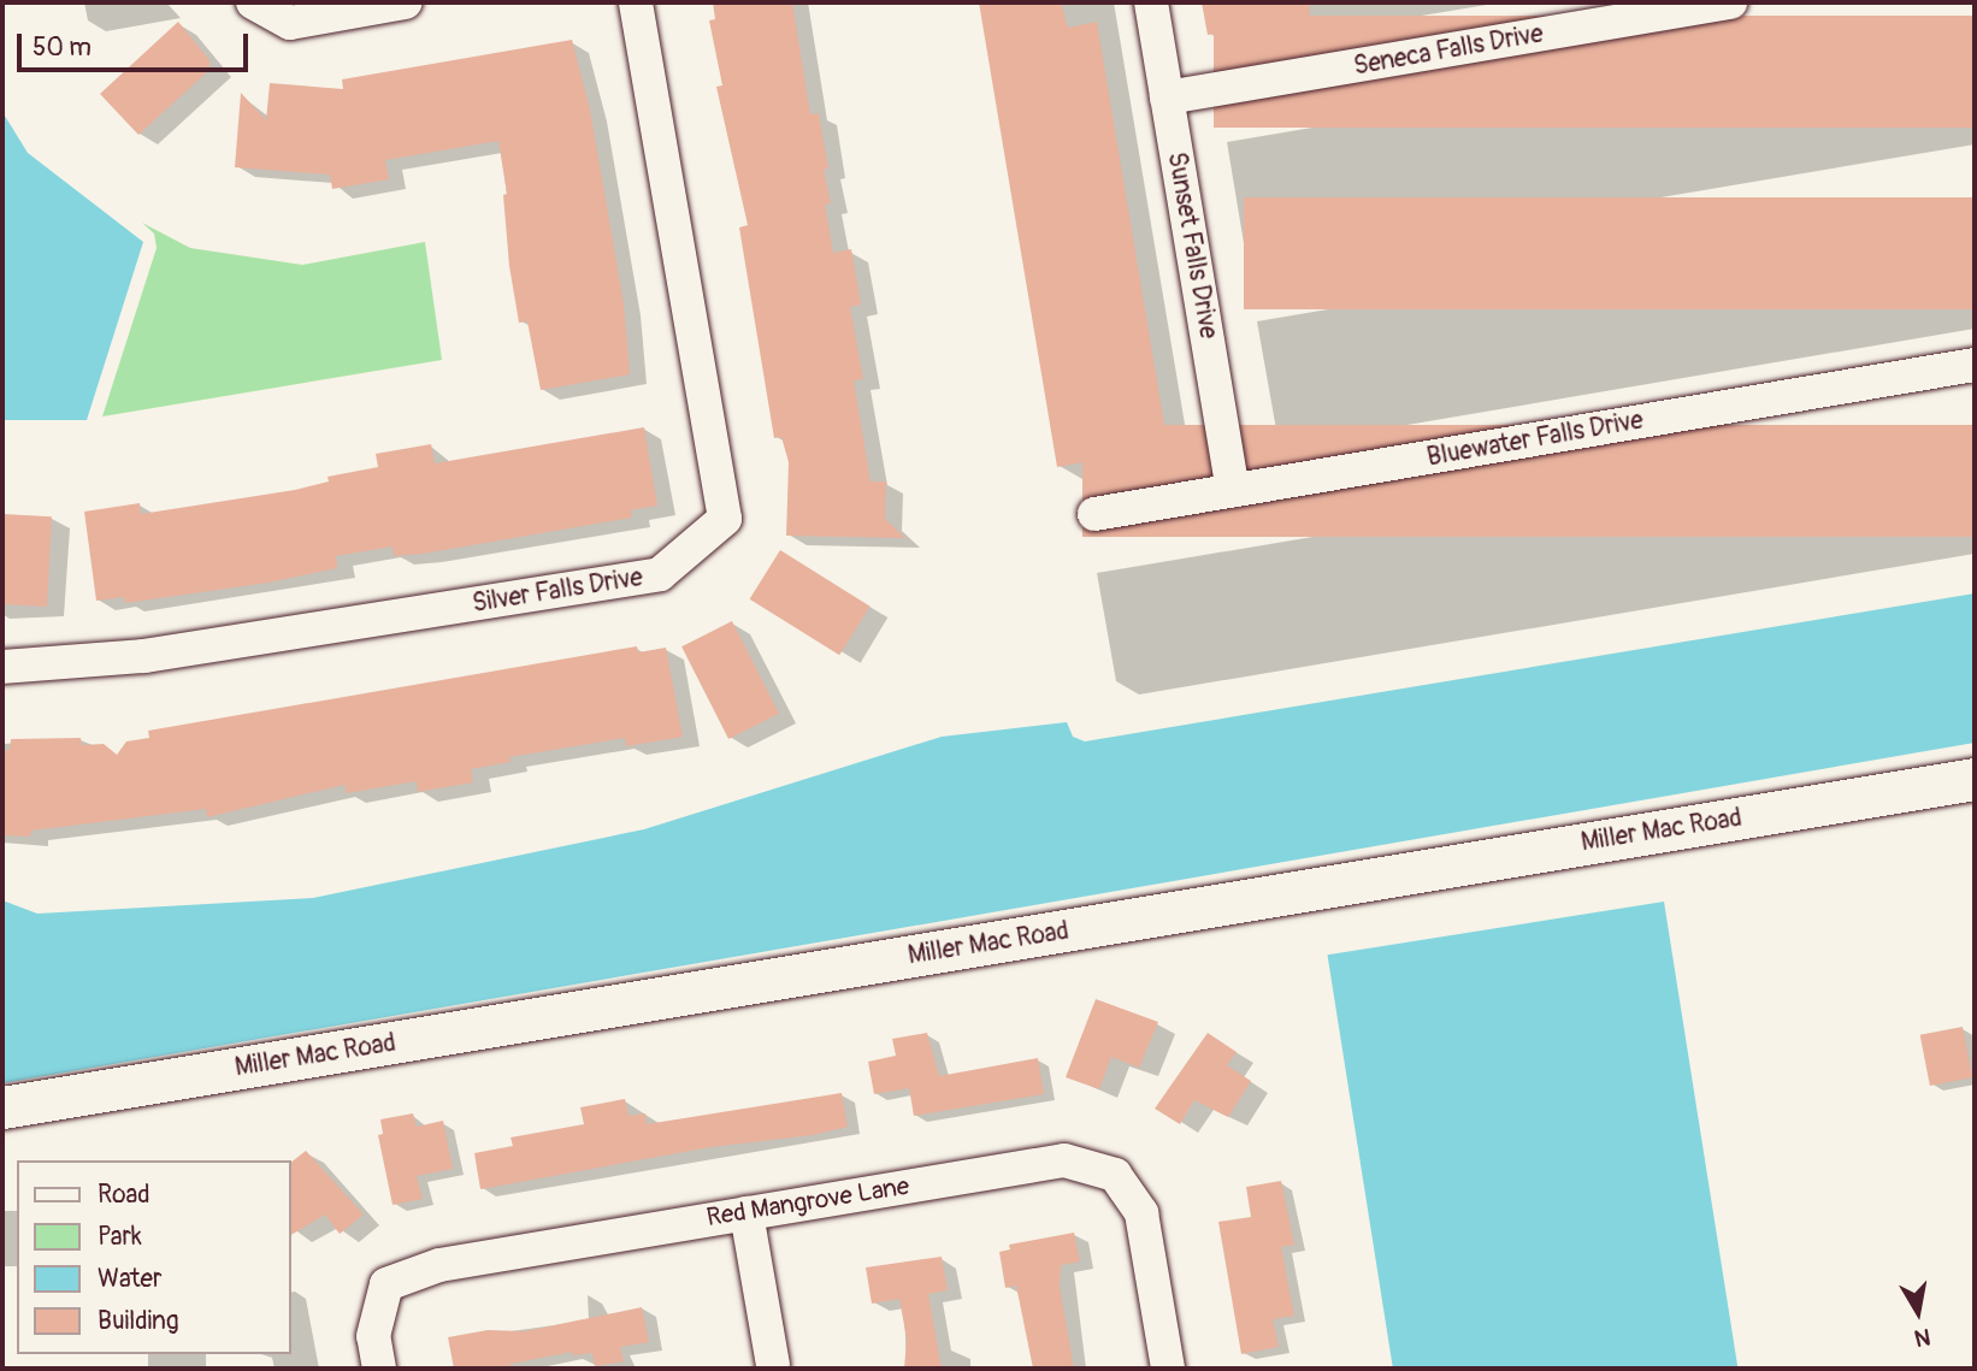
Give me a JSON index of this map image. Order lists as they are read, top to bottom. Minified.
{"streets":{"street":["Seneca Falls Drive","Sunset Falls Drive","Bluewater Falls Drive","Silver Falls Drive","Miller Mac Road","Red Mangrove Lane"]},"crossings":[["Seneca Falls Drive","Sunset Falls Drive"],["Sunset Falls Drive","Bluewater Falls Drive"]],"legend":["Road","Park","Water","Building"],"scale_bar":"50 m","north":"bottom"}
